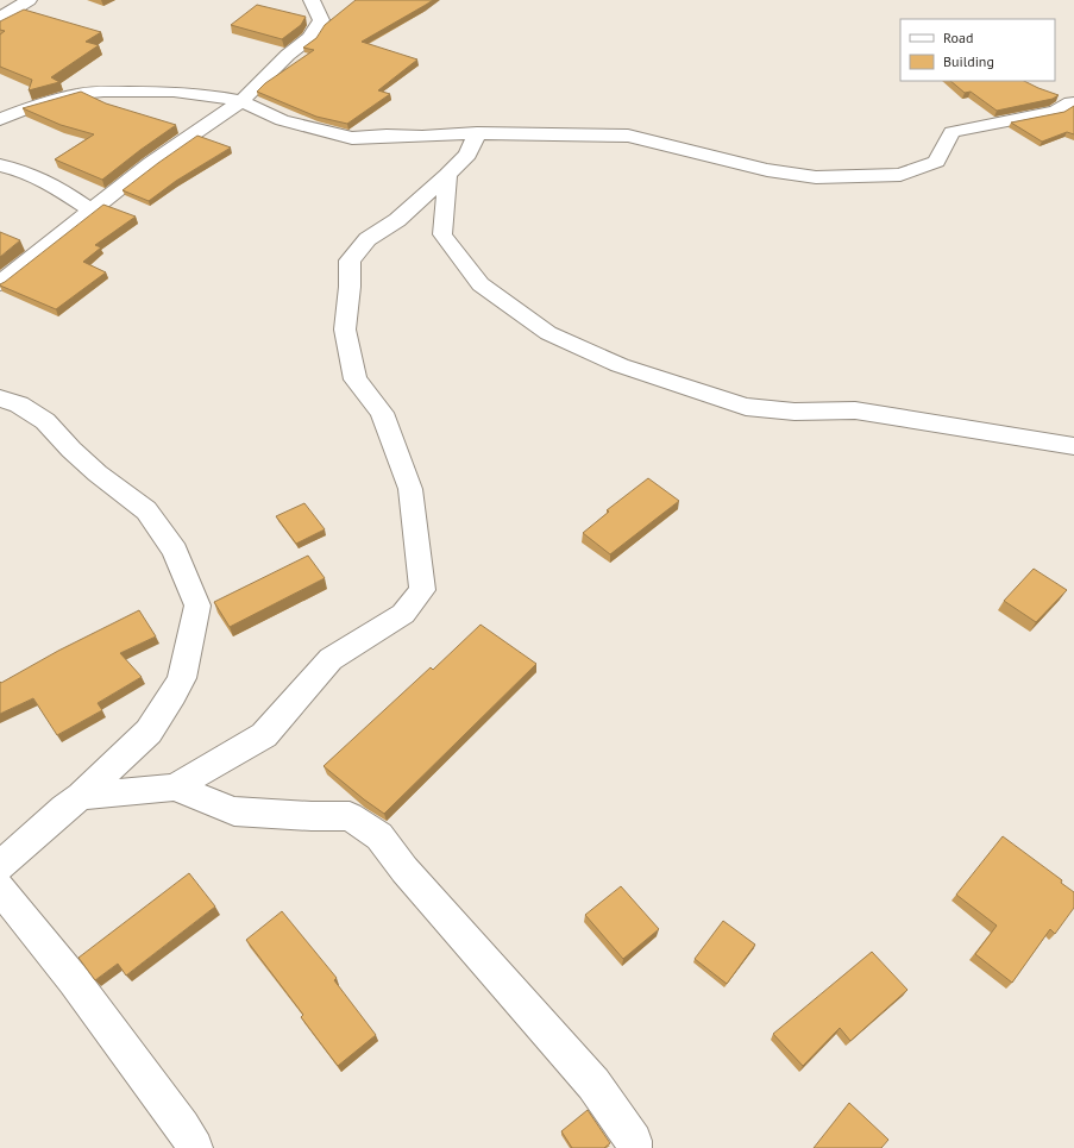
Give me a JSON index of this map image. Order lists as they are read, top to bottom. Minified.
{"legend":["Road","Building"]}
